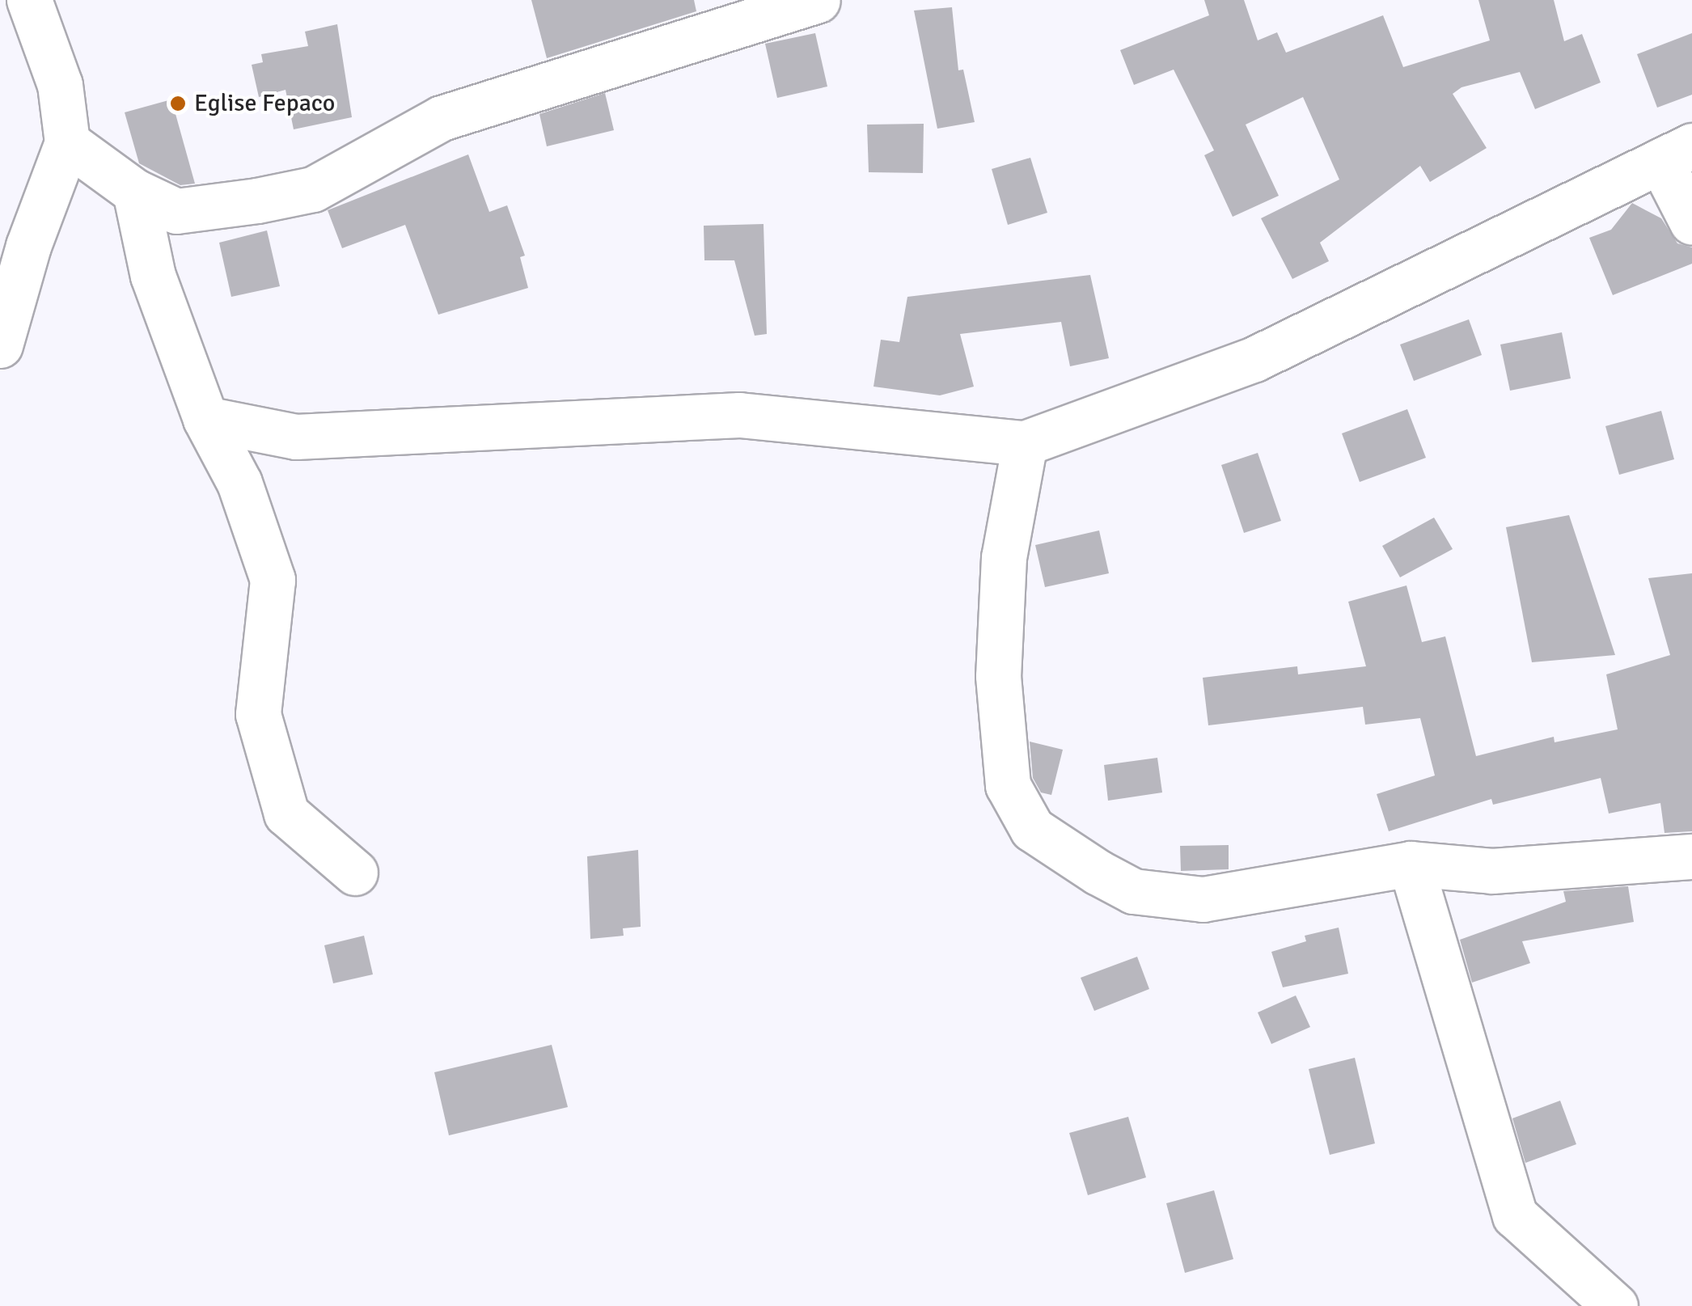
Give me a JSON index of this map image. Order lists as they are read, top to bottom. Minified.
{"places":["Eglise Fepaco"]}
